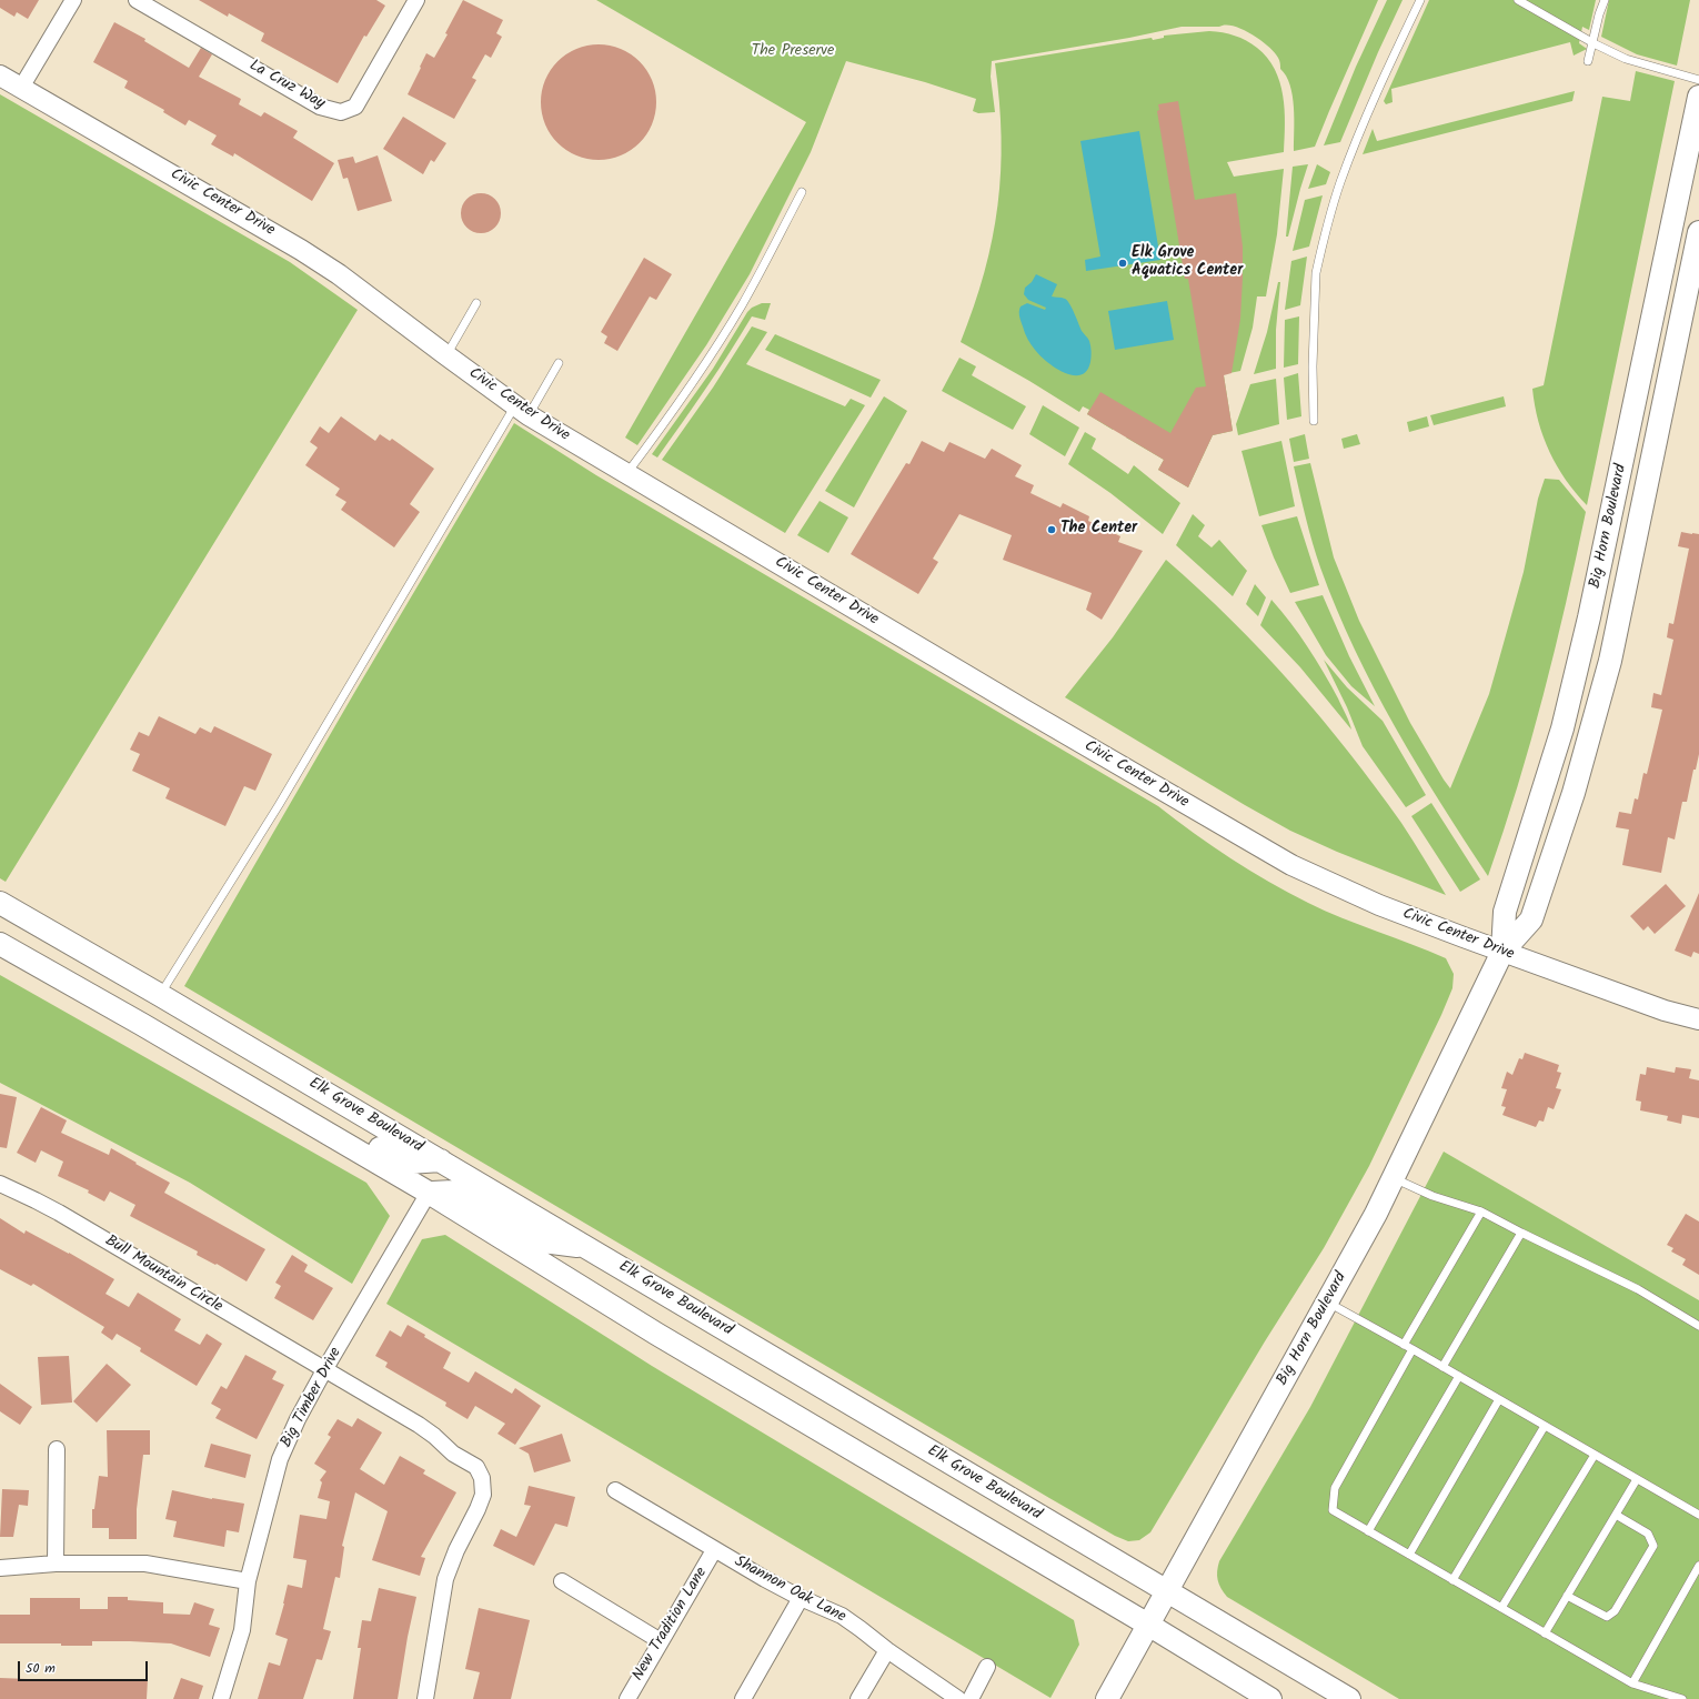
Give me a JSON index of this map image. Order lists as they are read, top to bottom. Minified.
{"streets":{"main road":["Big Horn Boulevard","Elk Grove Boulevard"],"street":["La Cruz Way","Civic Center Drive","Bull Mountain Circle","Big Timber Drive","Shannon Oak Lane","New Tradition Lane"]},"crossings":[["Civic Center Drive","Big Horn Boulevard"],["Big Horn Boulevard","Elk Grove Boulevard"],["Bull Mountain Circle","Big Timber Drive"],["Shannon Oak Lane","New Tradition Lane"]],"parks":["The Preserve"],"places":["Elk Grove Aquatics Center","The Center"],"scale_bar":"50 m"}
